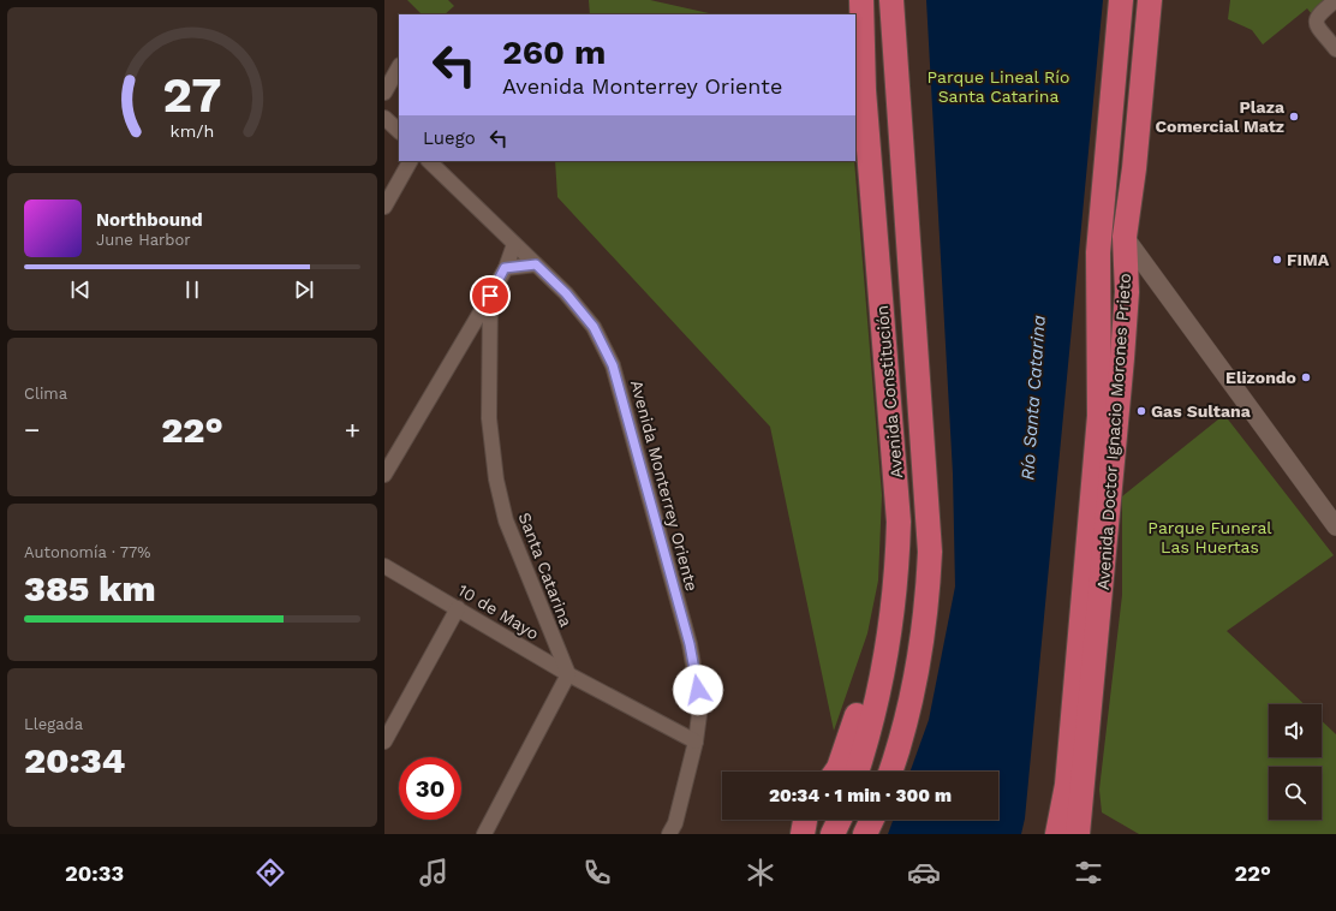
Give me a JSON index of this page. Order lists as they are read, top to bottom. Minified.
{"streets":{"highway":["Avenida Constitución","Avenida Doctor Ignacio Morones Prieto"],"street":["Avenida Monterrey Oriente","Santa Catarina","10 de Mayo"]},"crossings":[["Avenida Monterrey Oriente","10 de Mayo"],["Santa Catarina","10 de Mayo"]],"water":["Río Santa Catarina"],"parks":["Parque Lineal Río Santa Catarina","Parque Funeral Las Huertas"],"places":["Plaza Comercial Matz","FIMA","Elizondo","Gas Sultana"],"page":{"turn":["260 m","Avenida Monterrey Oriente"],"then":"Luego","song":["Northbound","June Harbor"],"tile":["Clima",["Autonomía · 77%","385 km"],["Llegada","20:34"]],"heat":["−","22°","+"],"limit":"30","trip":"20:34 · 1 min · 300 m","tabs":["20:33","22°"],"gauge":["27","km/h"]}}
